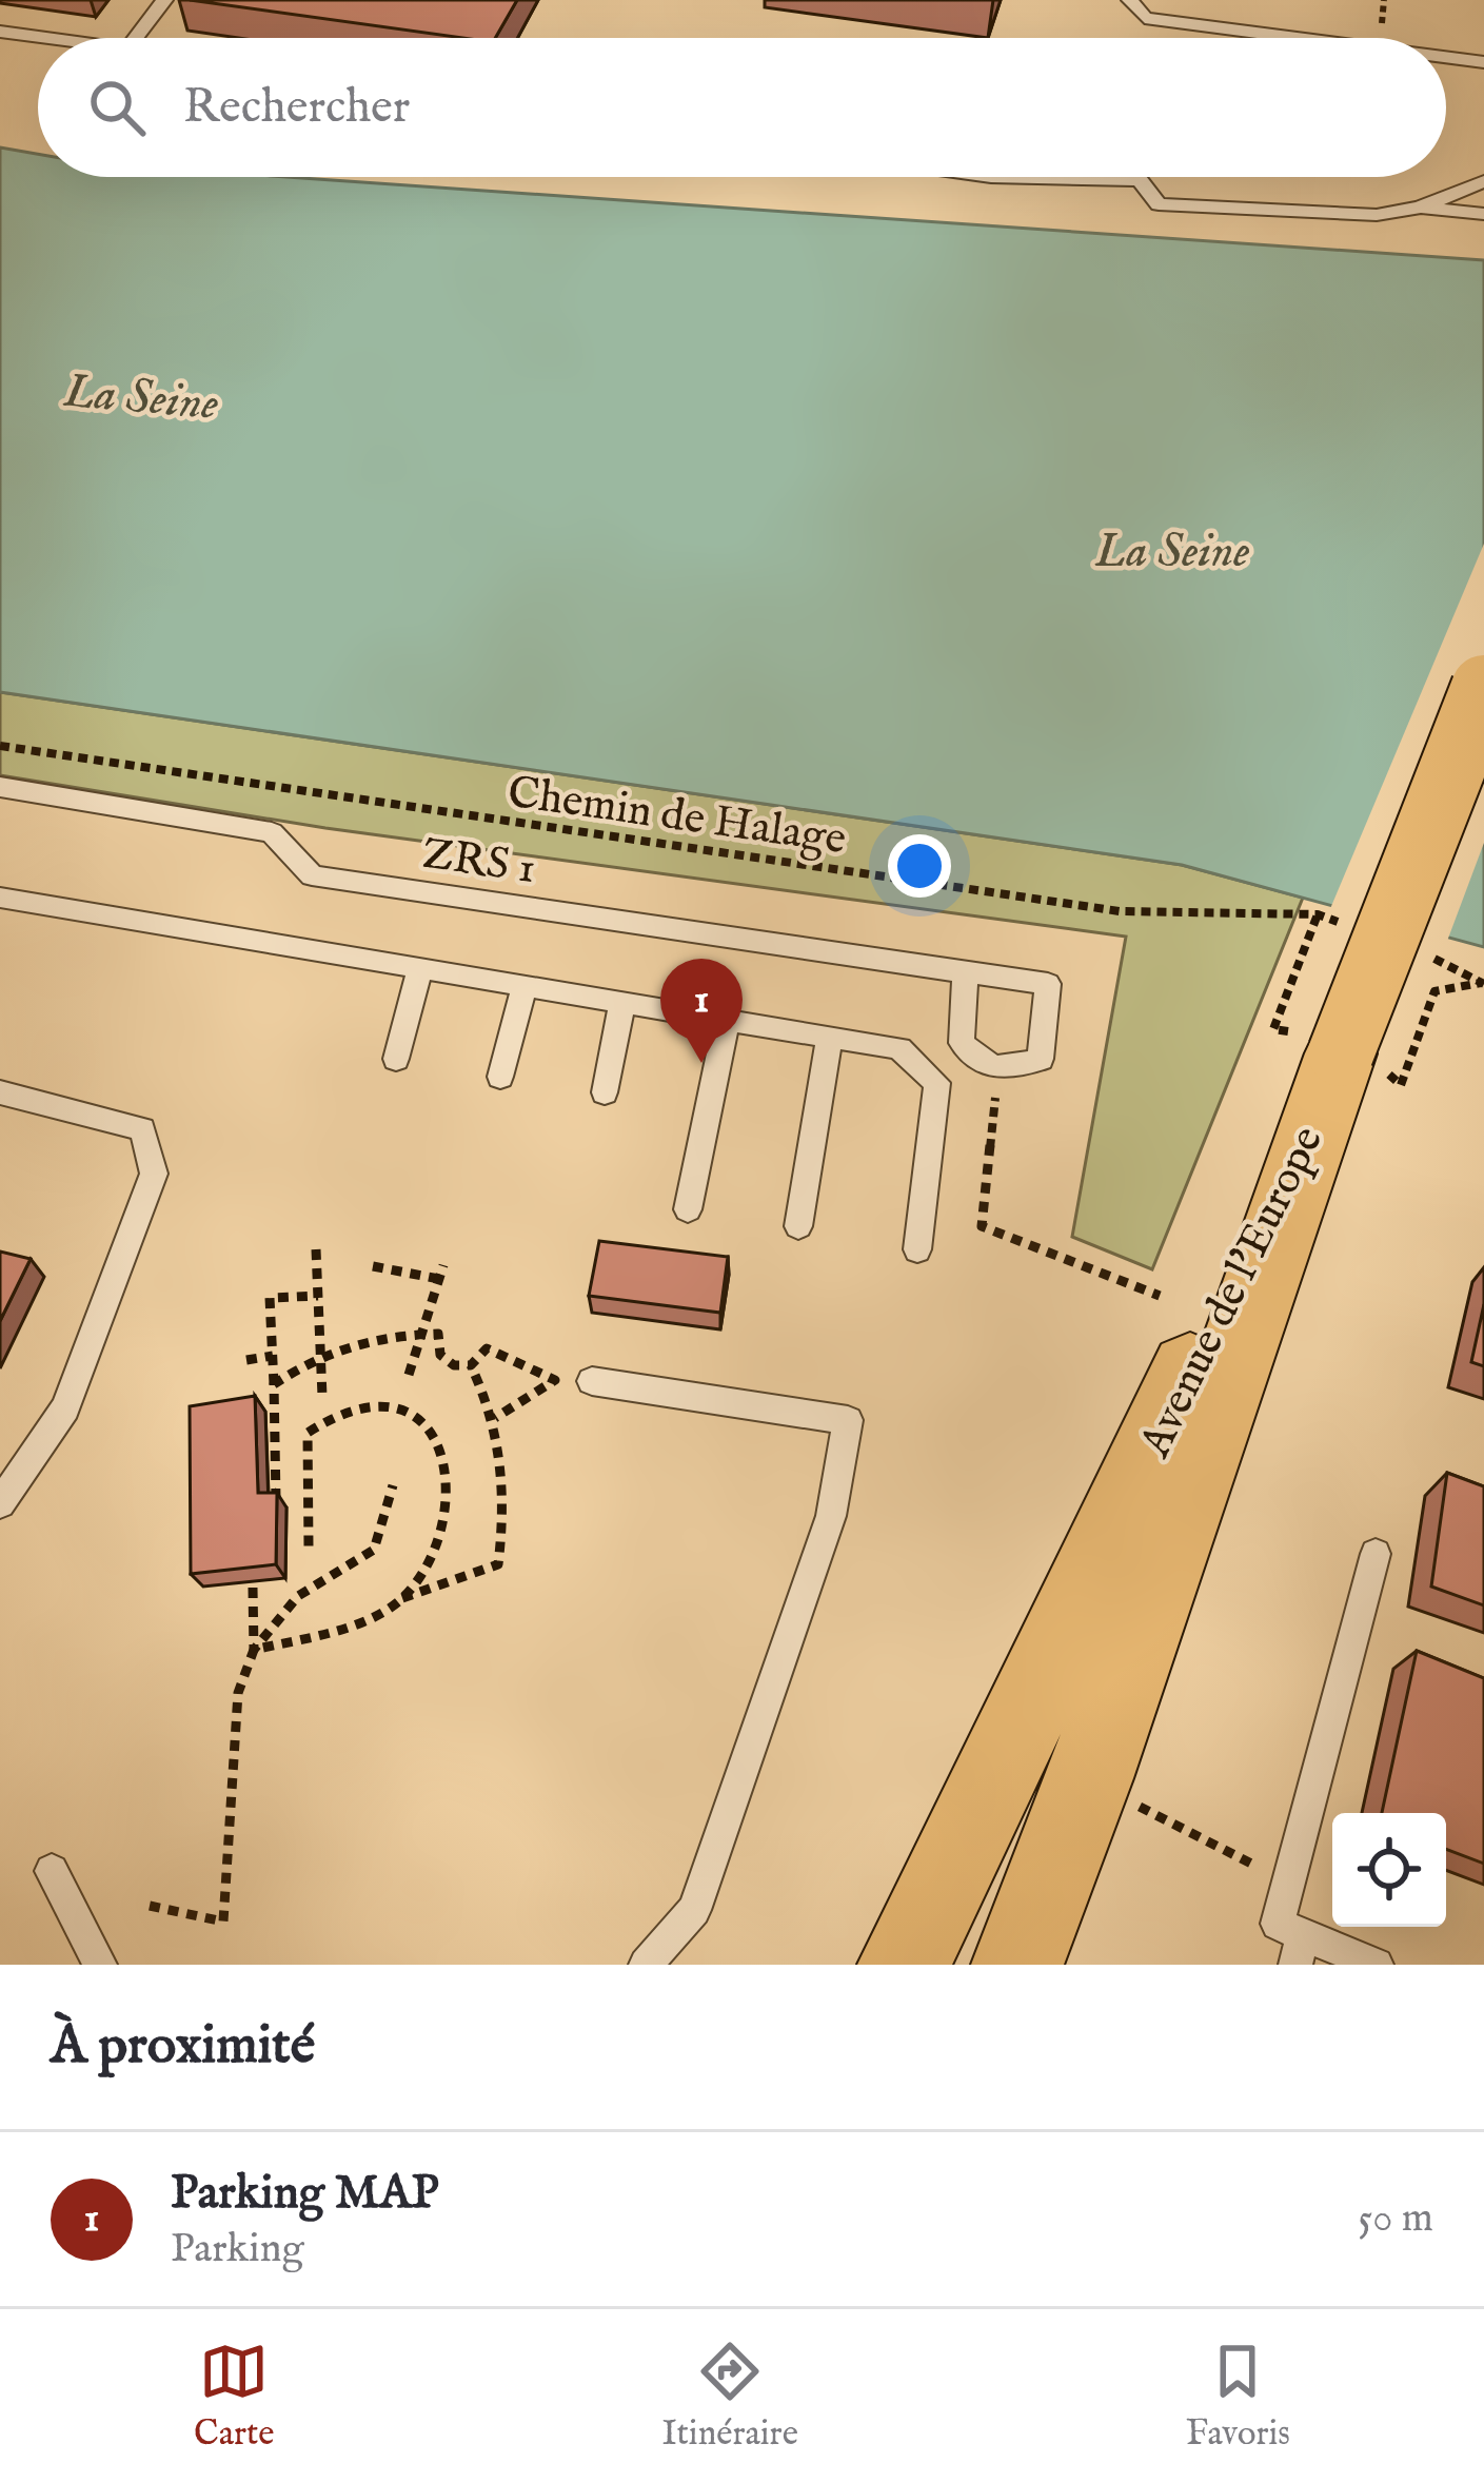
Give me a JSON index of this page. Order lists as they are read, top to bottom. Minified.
{"streets":{"main road":["Avenue de l'Europe"],"lane":["ZRS 1"],"path":["Chemin de Halage"]},"water":["La Seine"],"page":{"search":"Rechercher","pins":"1","heading":"À proximité","list":[{"mark":"1","name":"Parking MAP","note":"Parking","value":"50 m"}],"nav":["Carte","Itinéraire","Favoris"]}}
